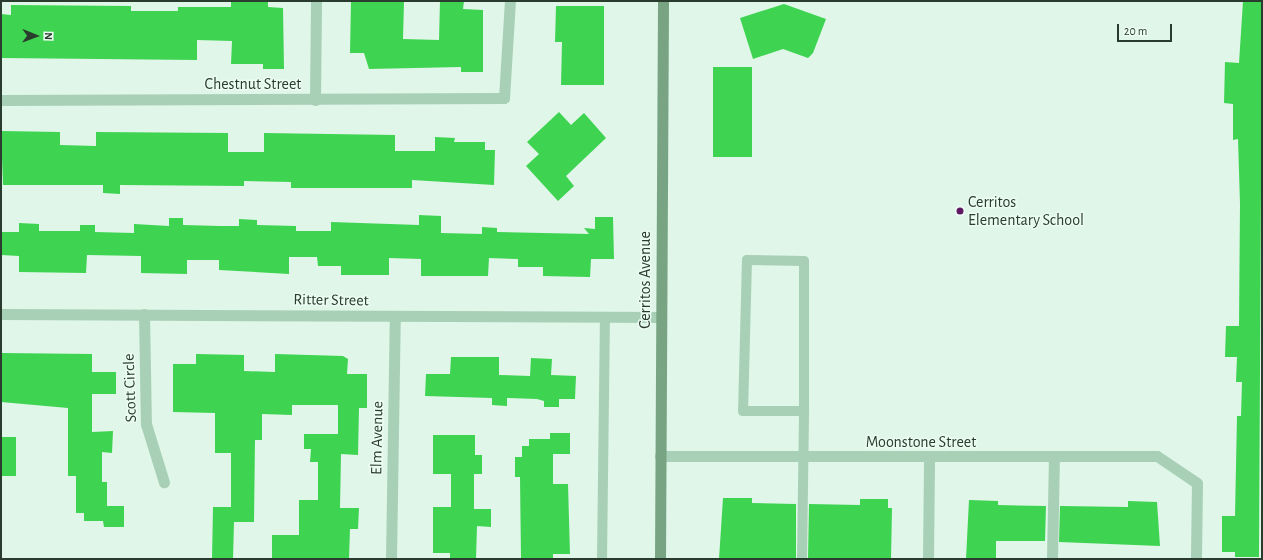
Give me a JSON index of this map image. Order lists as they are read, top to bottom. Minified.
{"streets":{"main road":["Cerritos Avenue"],"street":["Chestnut Street","Ritter Street","Scott Circle","Elm Avenue","Moonstone Street"]},"crossings":[["Cerritos Avenue","Ritter Street"],["Cerritos Avenue","Moonstone Street"],["Ritter Street","Scott Circle"],["Ritter Street","Elm Avenue"]],"places":["Cerritos Elementary School"],"scale_bar":"20 m","north":"right"}
